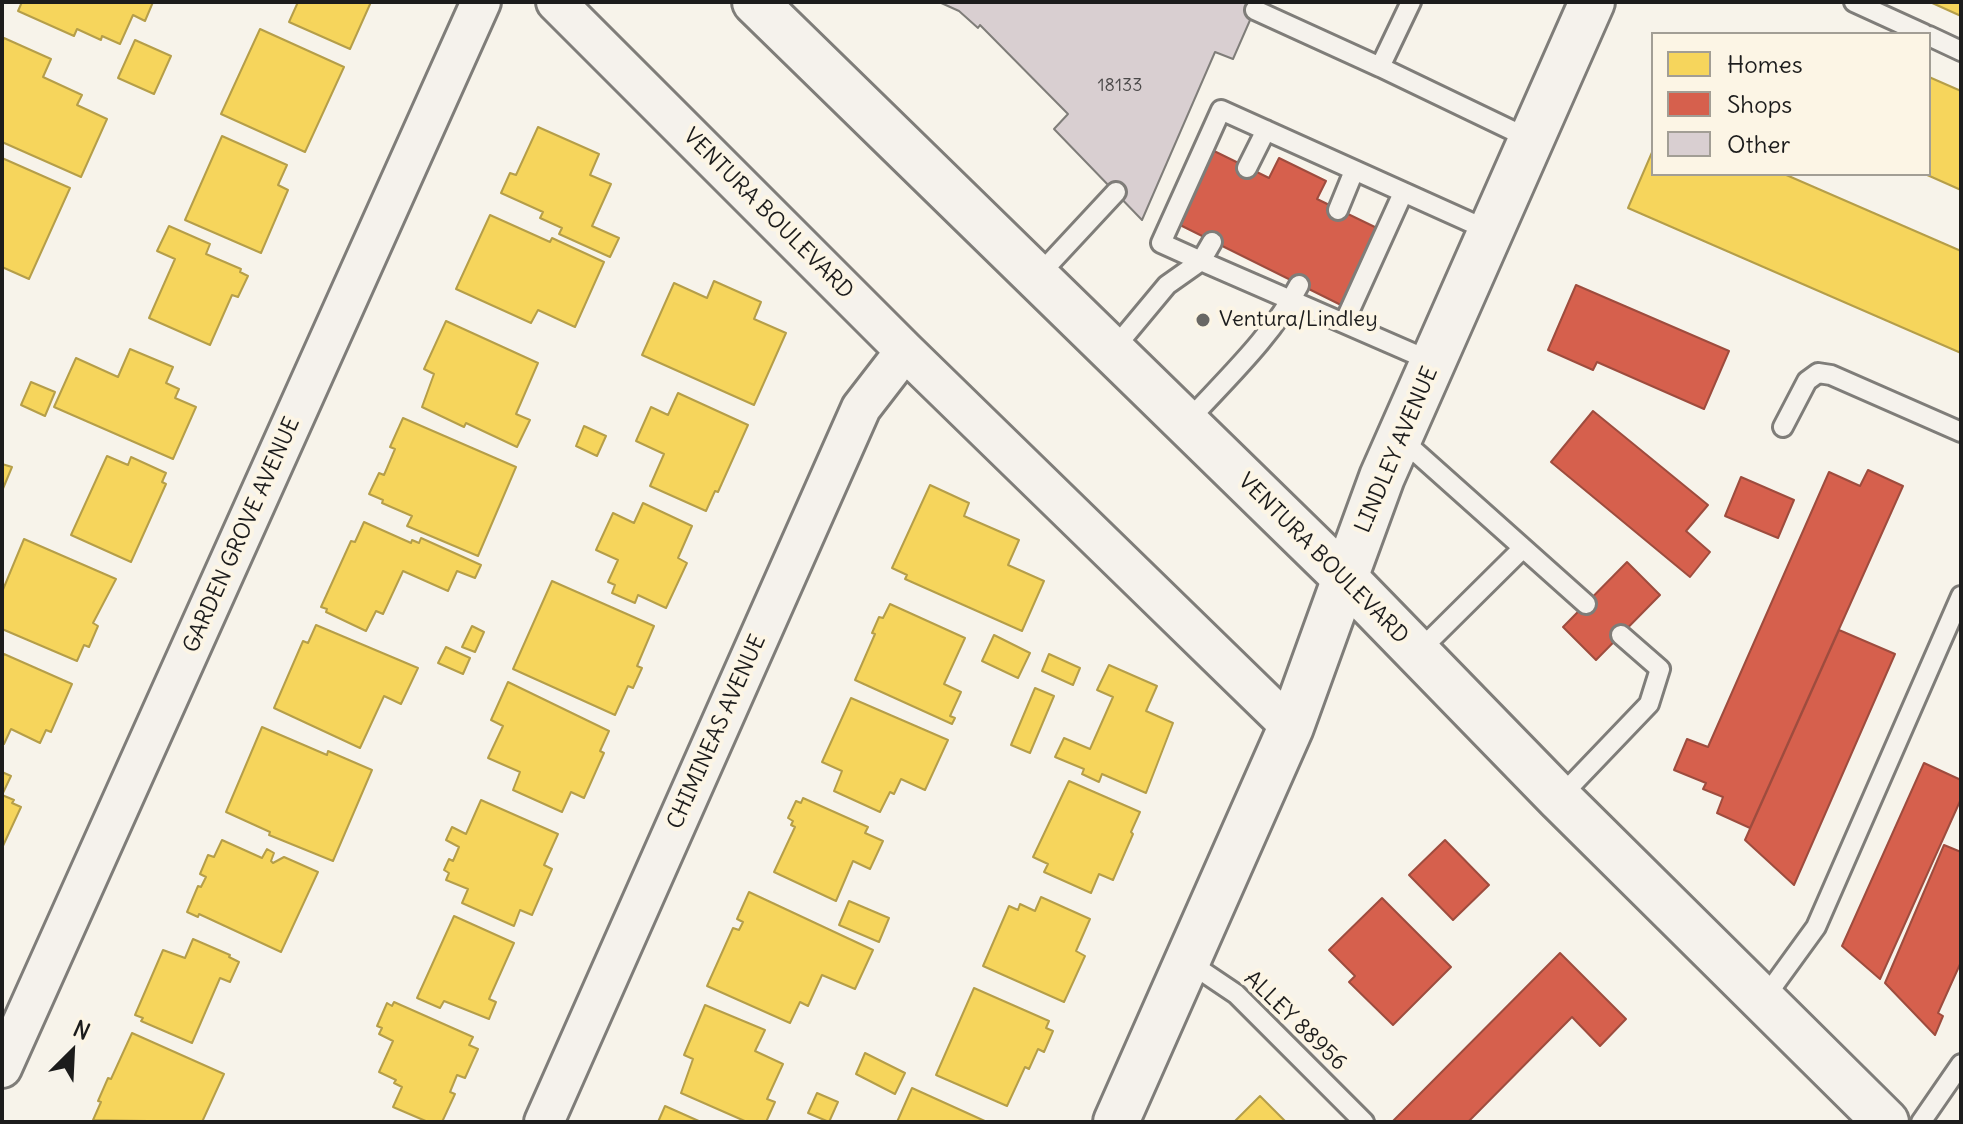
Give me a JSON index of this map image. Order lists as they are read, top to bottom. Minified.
{"streets":{"main road":["VENTURA BOULEVARD","LINDLEY AVENUE"],"street":["GARDEN GROVE AVENUE","CHIMINEAS AVENUE"],"lane":["ALLEY 88956"]},"crossings":[["VENTURA BOULEVARD","LINDLEY AVENUE"],["VENTURA BOULEVARD","CHIMINEAS AVENUE"],["LINDLEY AVENUE","ALLEY 88956"]],"places":["Ventura/Lindley"],"house_numbers":["18133"],"legend":["Homes","Shops","Other"],"north":"top right"}
